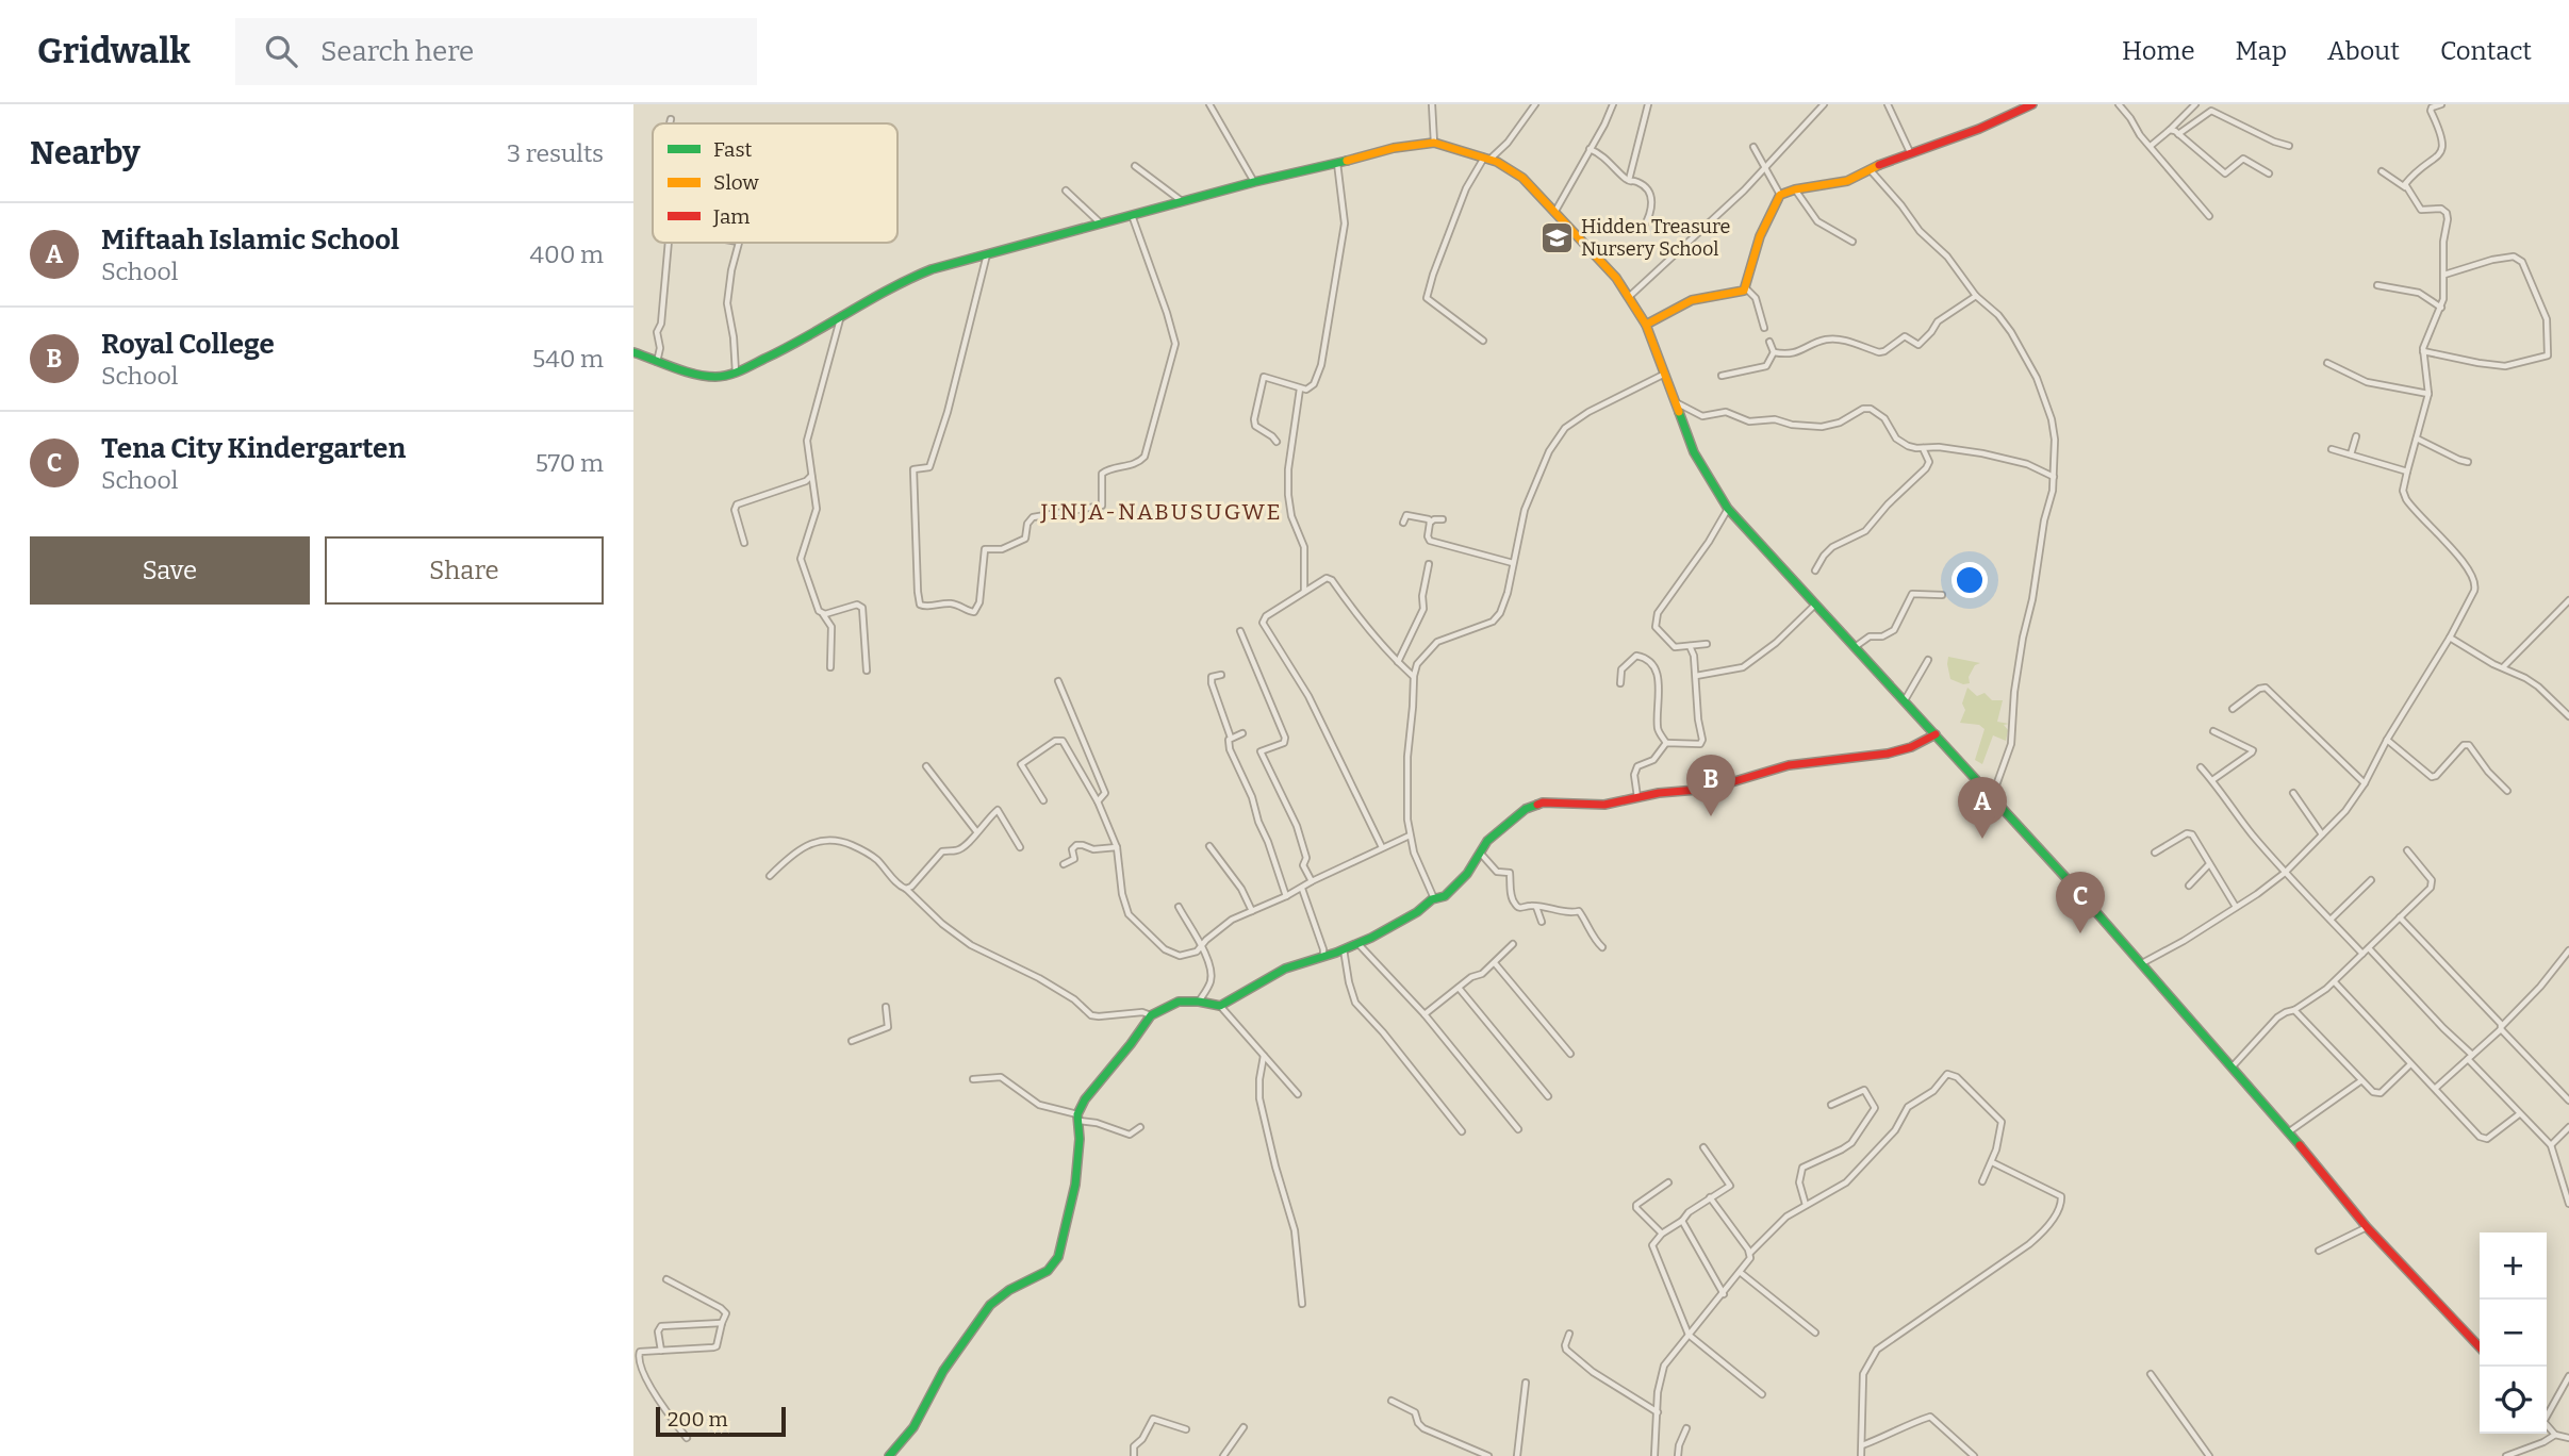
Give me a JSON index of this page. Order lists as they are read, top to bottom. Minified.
{"districts":["JINJA-NABUSUGWE"],"places":{"school or university":["Hidden Treasure Nursery School"]},"legend":["Fast","Slow","Jam"],"scale_bar":"200 m","page":{"header":"Gridwalk","search":"Search here","nav":["Home","Map","About","Contact"],"heading":["Nearby","3 results"],"list":[{"mark":"A","name":"Miftaah Islamic School","note":"School","value":"400 m"},{"mark":"B","name":"Royal College","note":"School","value":"540 m"},{"mark":"C","name":"Tena City Kindergarten","note":"School","value":"570 m"}],"buttons":["Save","Share"],"pins":["B","A","C"],"map_buttons":["+","−"],"scale":"200 m"}}
